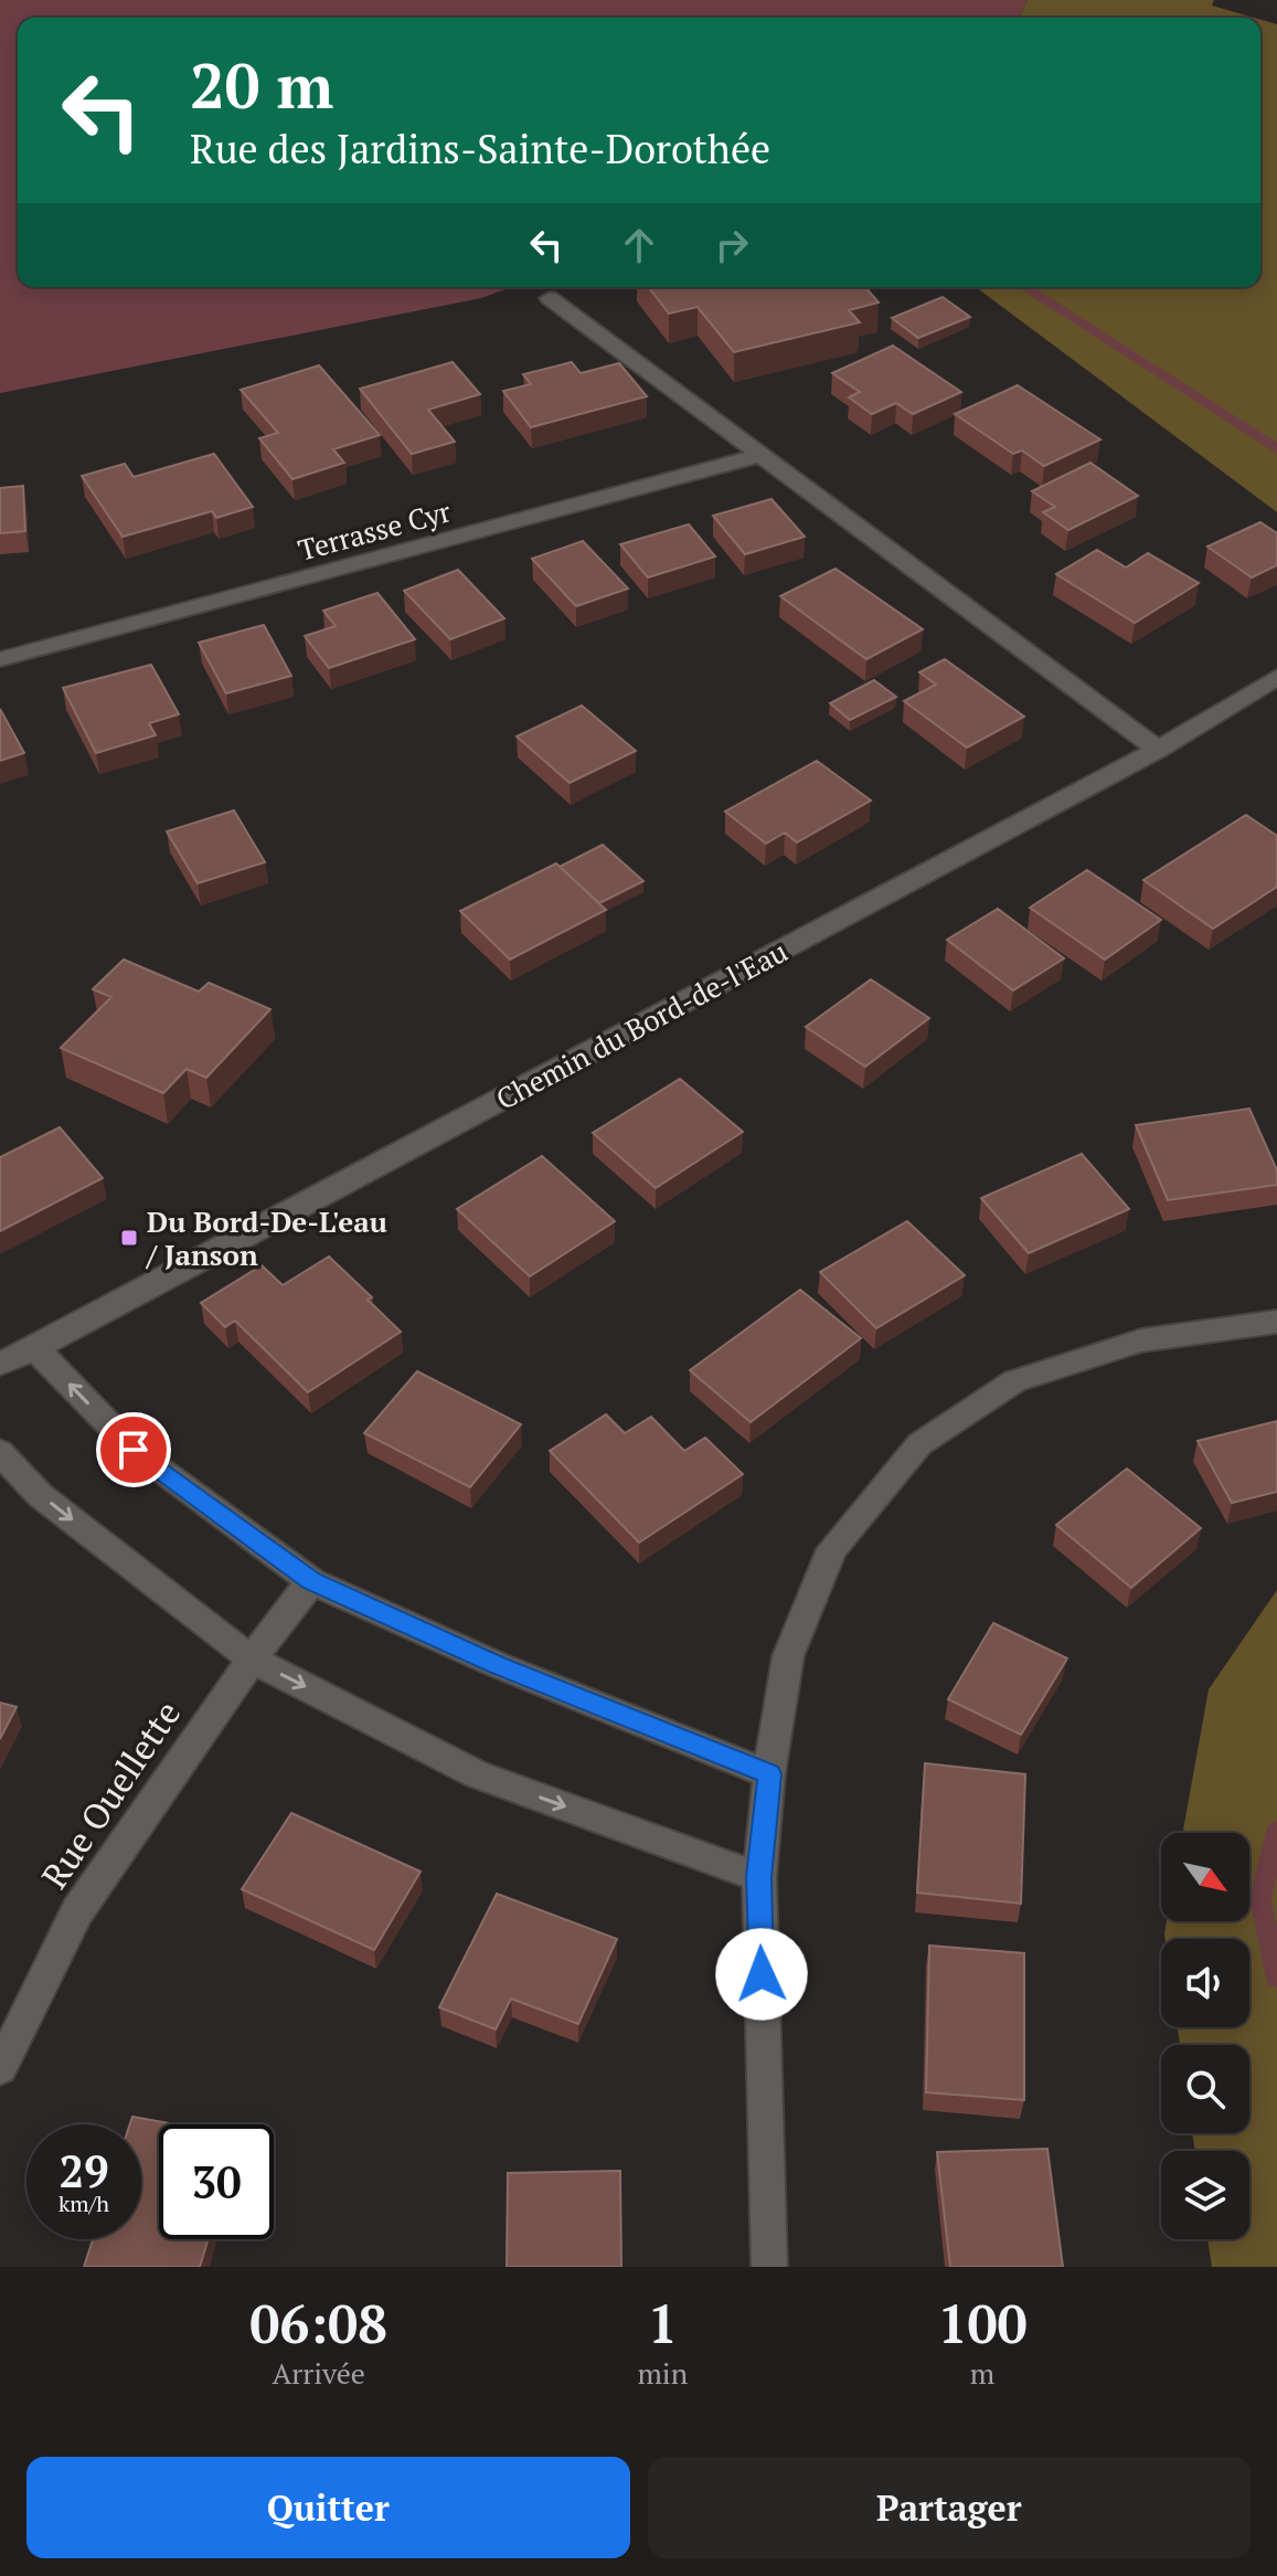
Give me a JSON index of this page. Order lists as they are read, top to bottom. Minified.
{"streets":{"street":["Terrasse Cyr","Chemin du Bord-de-l'Eau","Rue Ouellette"]},"places":{"transit":["Du Bord-De-L'eau / Janson"]},"north":"bottom right","page":{"turn":["20 m","Rue des Jardins-Sainte-Dorothée"],"speed":"29 km/h","limit":"30","eta":["06:08","Arrivée","1","min","100","m"],"buttons":["Quitter","Partager"]}}
